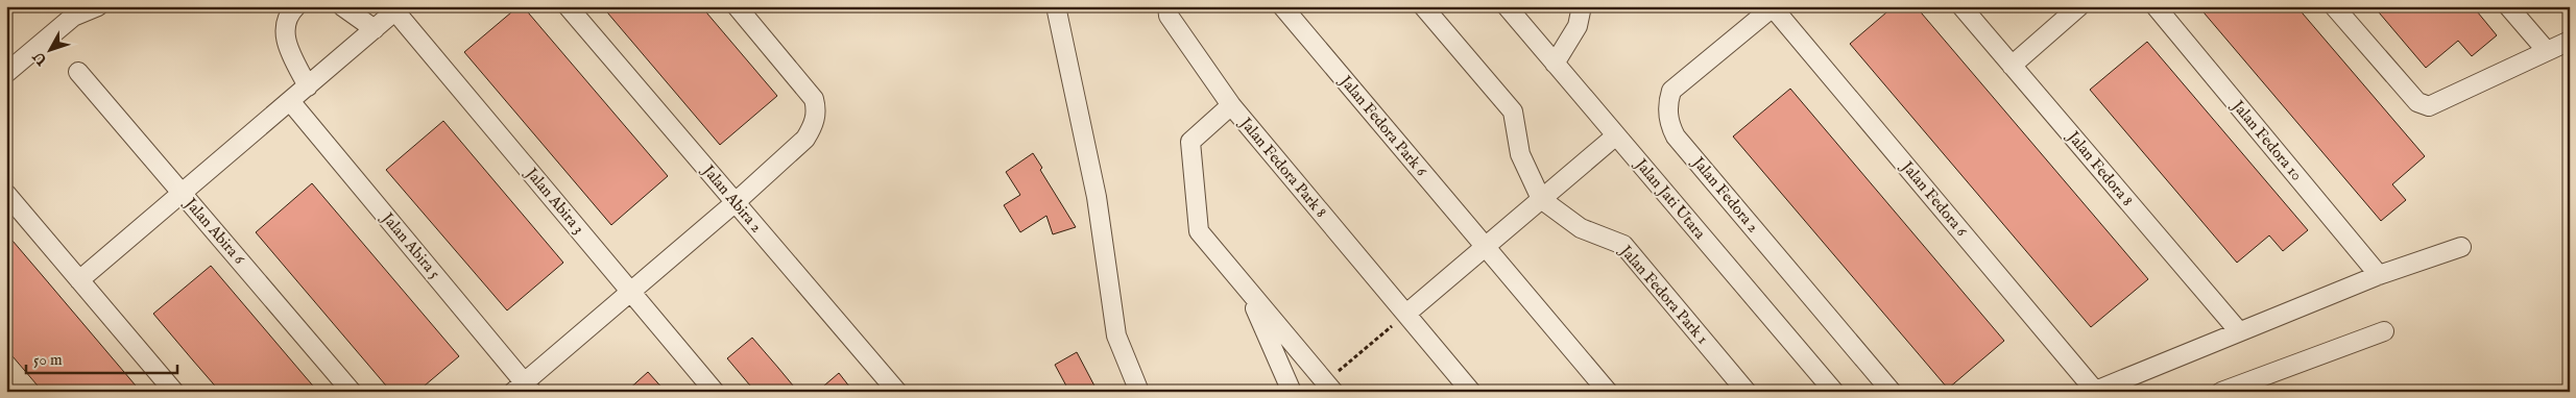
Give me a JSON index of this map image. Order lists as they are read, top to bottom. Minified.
{"streets":{"street":["Jalan Fedora Park 6","Jalan Fedora 10","Jalan Fedora Park 8","Jalan Fedora 8","Jalan Fedora 2","Jalan Abira 2","Jalan Jati Utara","Jalan Fedora 6","Jalan Abira 3","Jalan Abira 6","Jalan Abira 5","Jalan Fedora Park 1"]},"crossings":[["Jalan Fedora 2","Jalan Fedora 6"]],"scale_bar":"50 m","north":"bottom left"}
